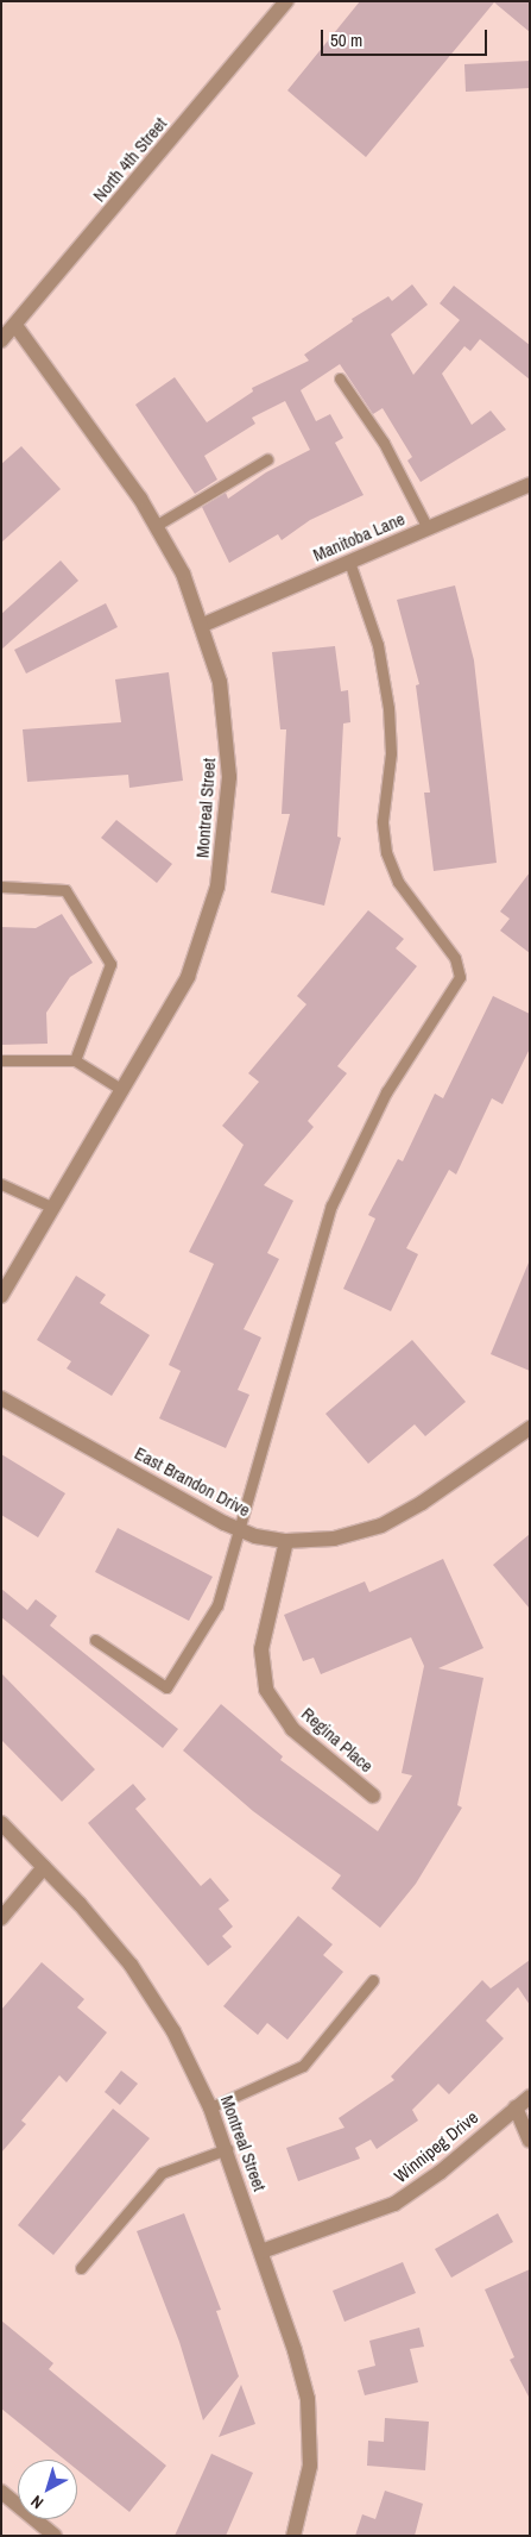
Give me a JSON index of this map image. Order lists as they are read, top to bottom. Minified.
{"streets":{"street":["North 4th Street","Manitoba Lane","Montreal Street","East Brandon Drive","Regina Place","Winnipeg Drive"]},"crossings":[["North 4th Street","Montreal Street"],["Manitoba Lane","Montreal Street"],["Montreal Street","Winnipeg Drive"],["East Brandon Drive","Regina Place"]],"scale_bar":"50 m","north":"bottom left"}
